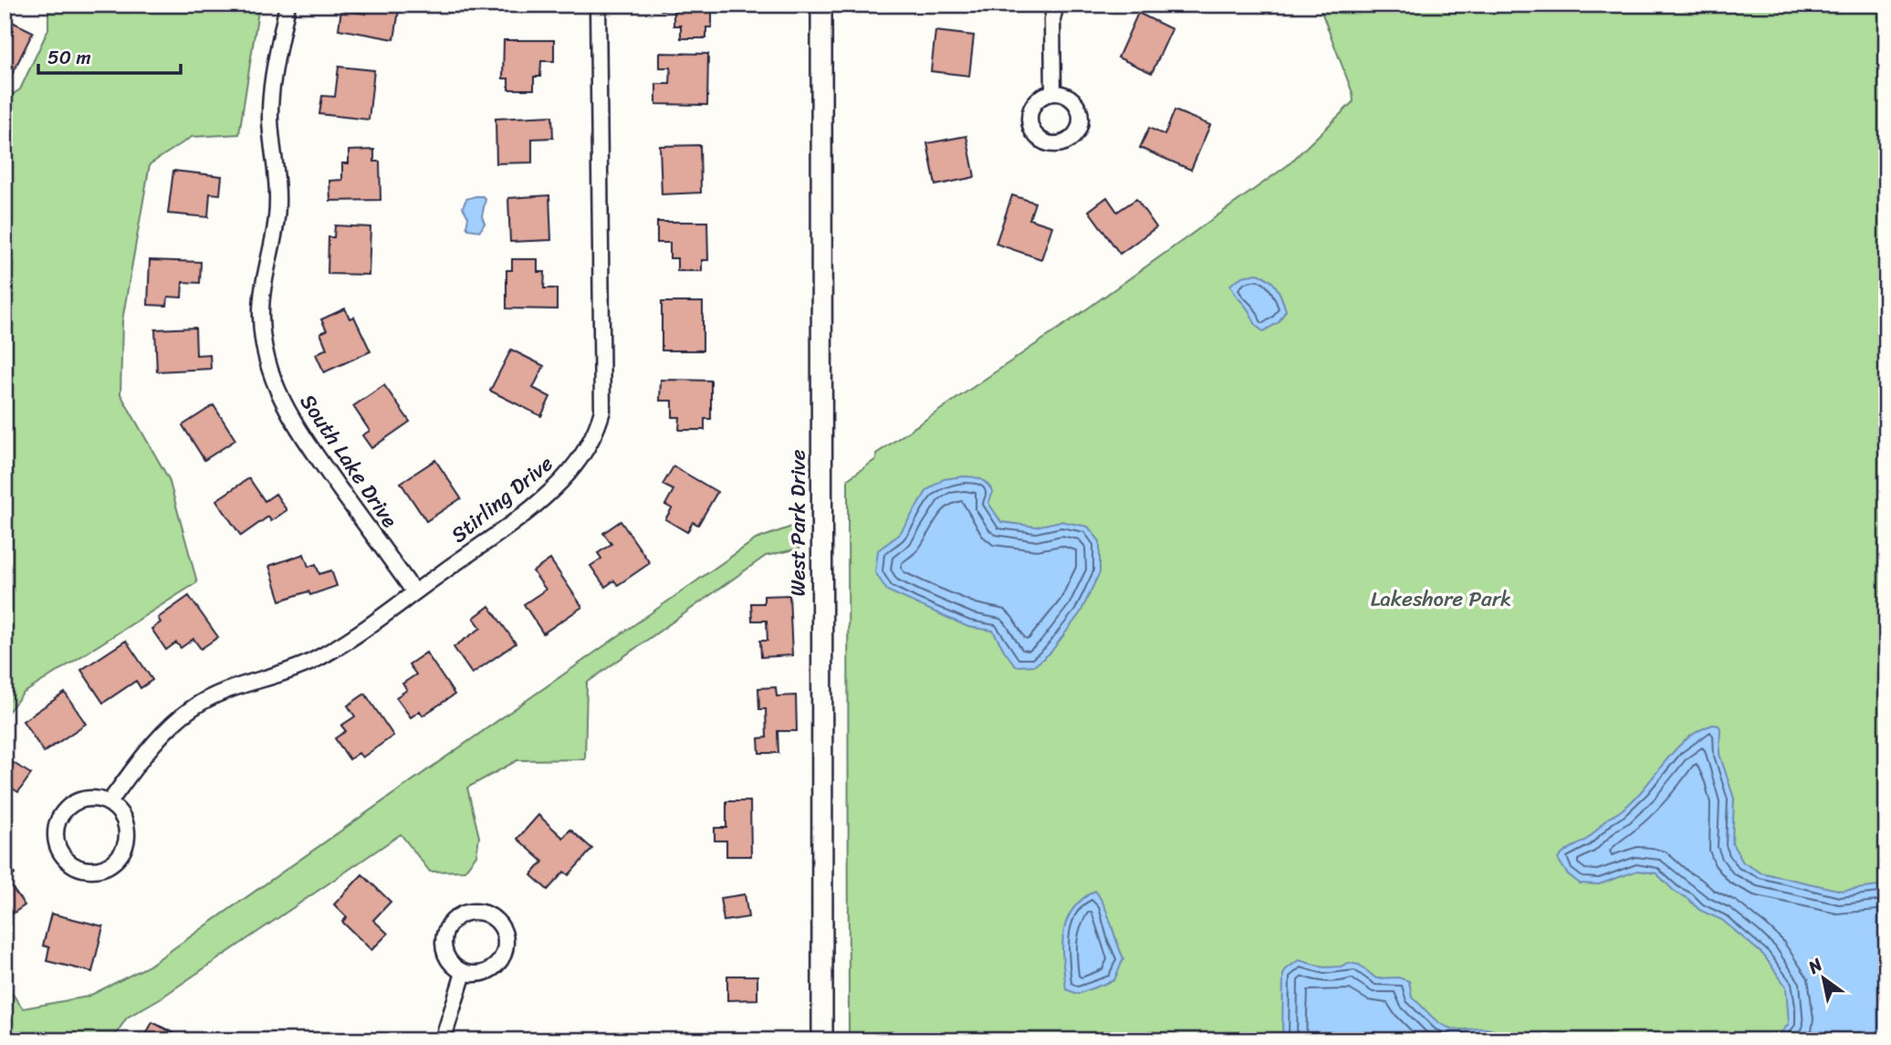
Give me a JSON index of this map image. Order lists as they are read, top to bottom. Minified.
{"streets":{"street":["South Lake Drive","Stirling Drive","West Park Drive"]},"crossings":[["South Lake Drive","Stirling Drive"]],"parks":["Lakeshore Park"],"scale_bar":"50 m","north":"top left"}
